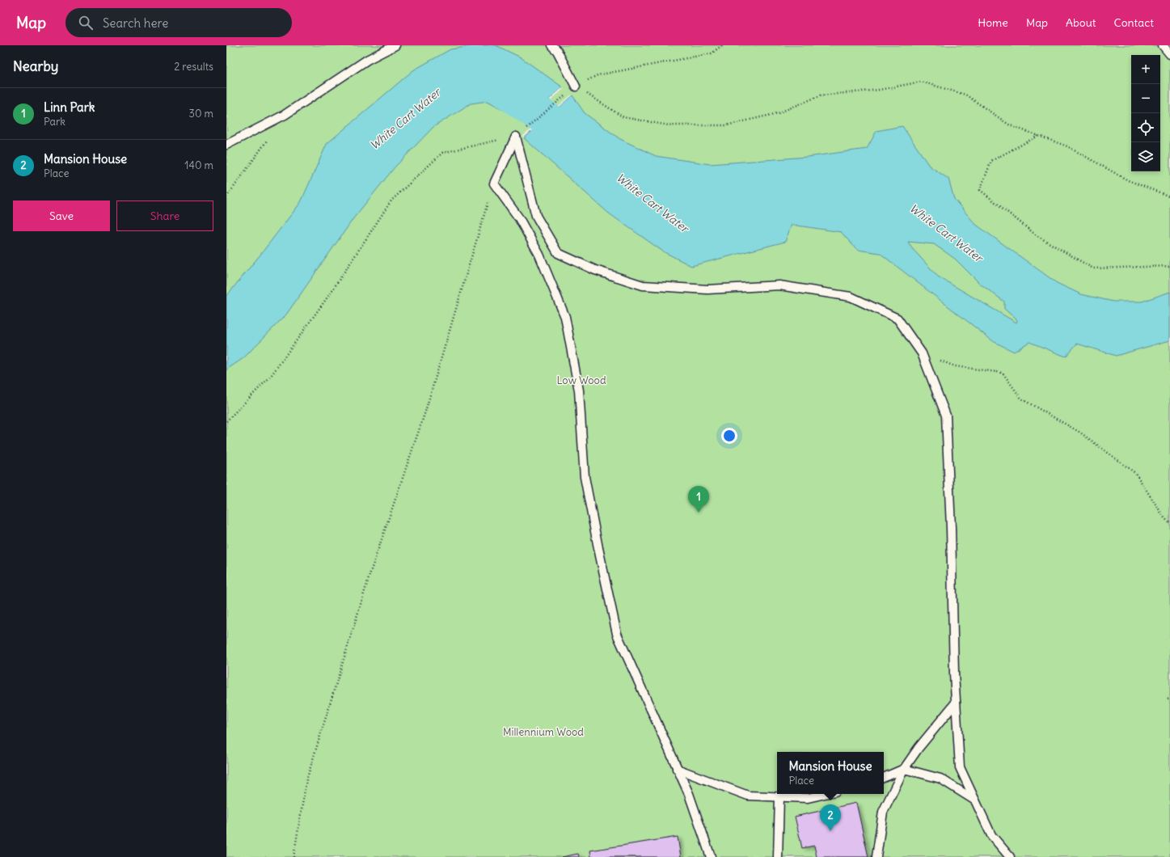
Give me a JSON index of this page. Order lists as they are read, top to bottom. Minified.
{"water":["White Cart Water"],"parks":["Low Wood","Millennium Wood"],"page":{"header":"Map","search":"Search here","nav":["Home","Map","About","Contact"],"heading":["Nearby","2 results"],"map_buttons":["+","−"],"list":[{"mark":"1","name":"Linn Park","note":"Park","value":"30 m"},{"mark":"2","name":"Mansion House","note":"Place","value":"140 m"}],"buttons":["Save","Share"],"pins":["1","2"],"popup":["Mansion House","Place"]}}
